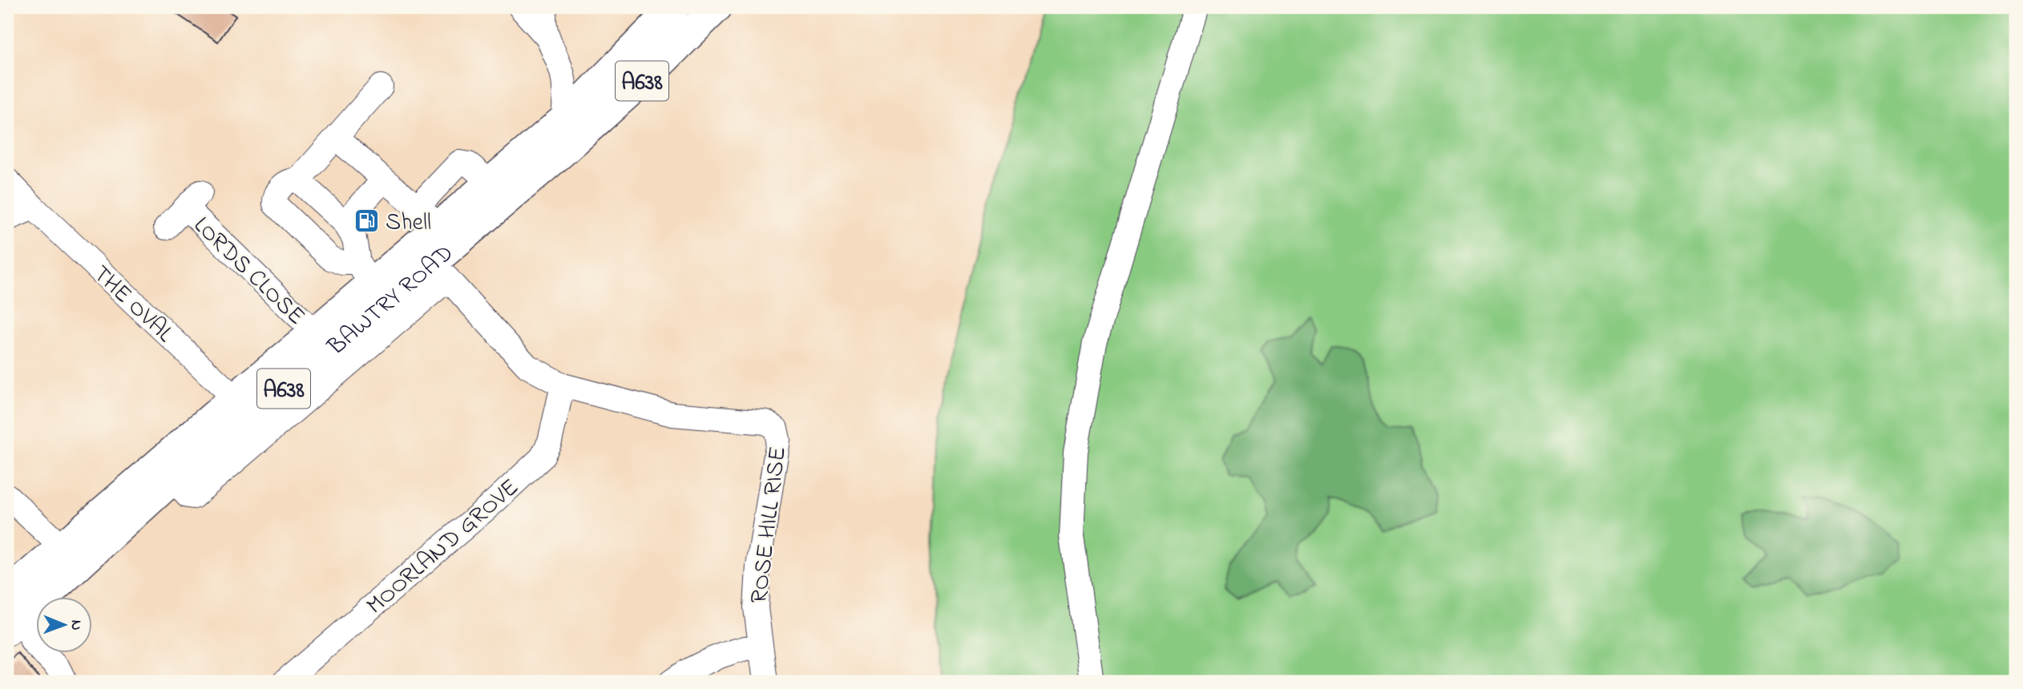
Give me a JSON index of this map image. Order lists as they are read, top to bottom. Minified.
{"streets":{"highway":["A638","BAWTRY ROAD"],"street":["LORDS CLOSE","THE OVAL","ROSE HILL RISE","MOORLAND GROVE"]},"crossings":[["LORDS CLOSE","BAWTRY ROAD"],["BAWTRY ROAD","THE OVAL"],["BAWTRY ROAD","ROSE HILL RISE"],["ROSE HILL RISE","MOORLAND GROVE"]],"places":{"fuel station":["Shell"]},"north":"right"}
